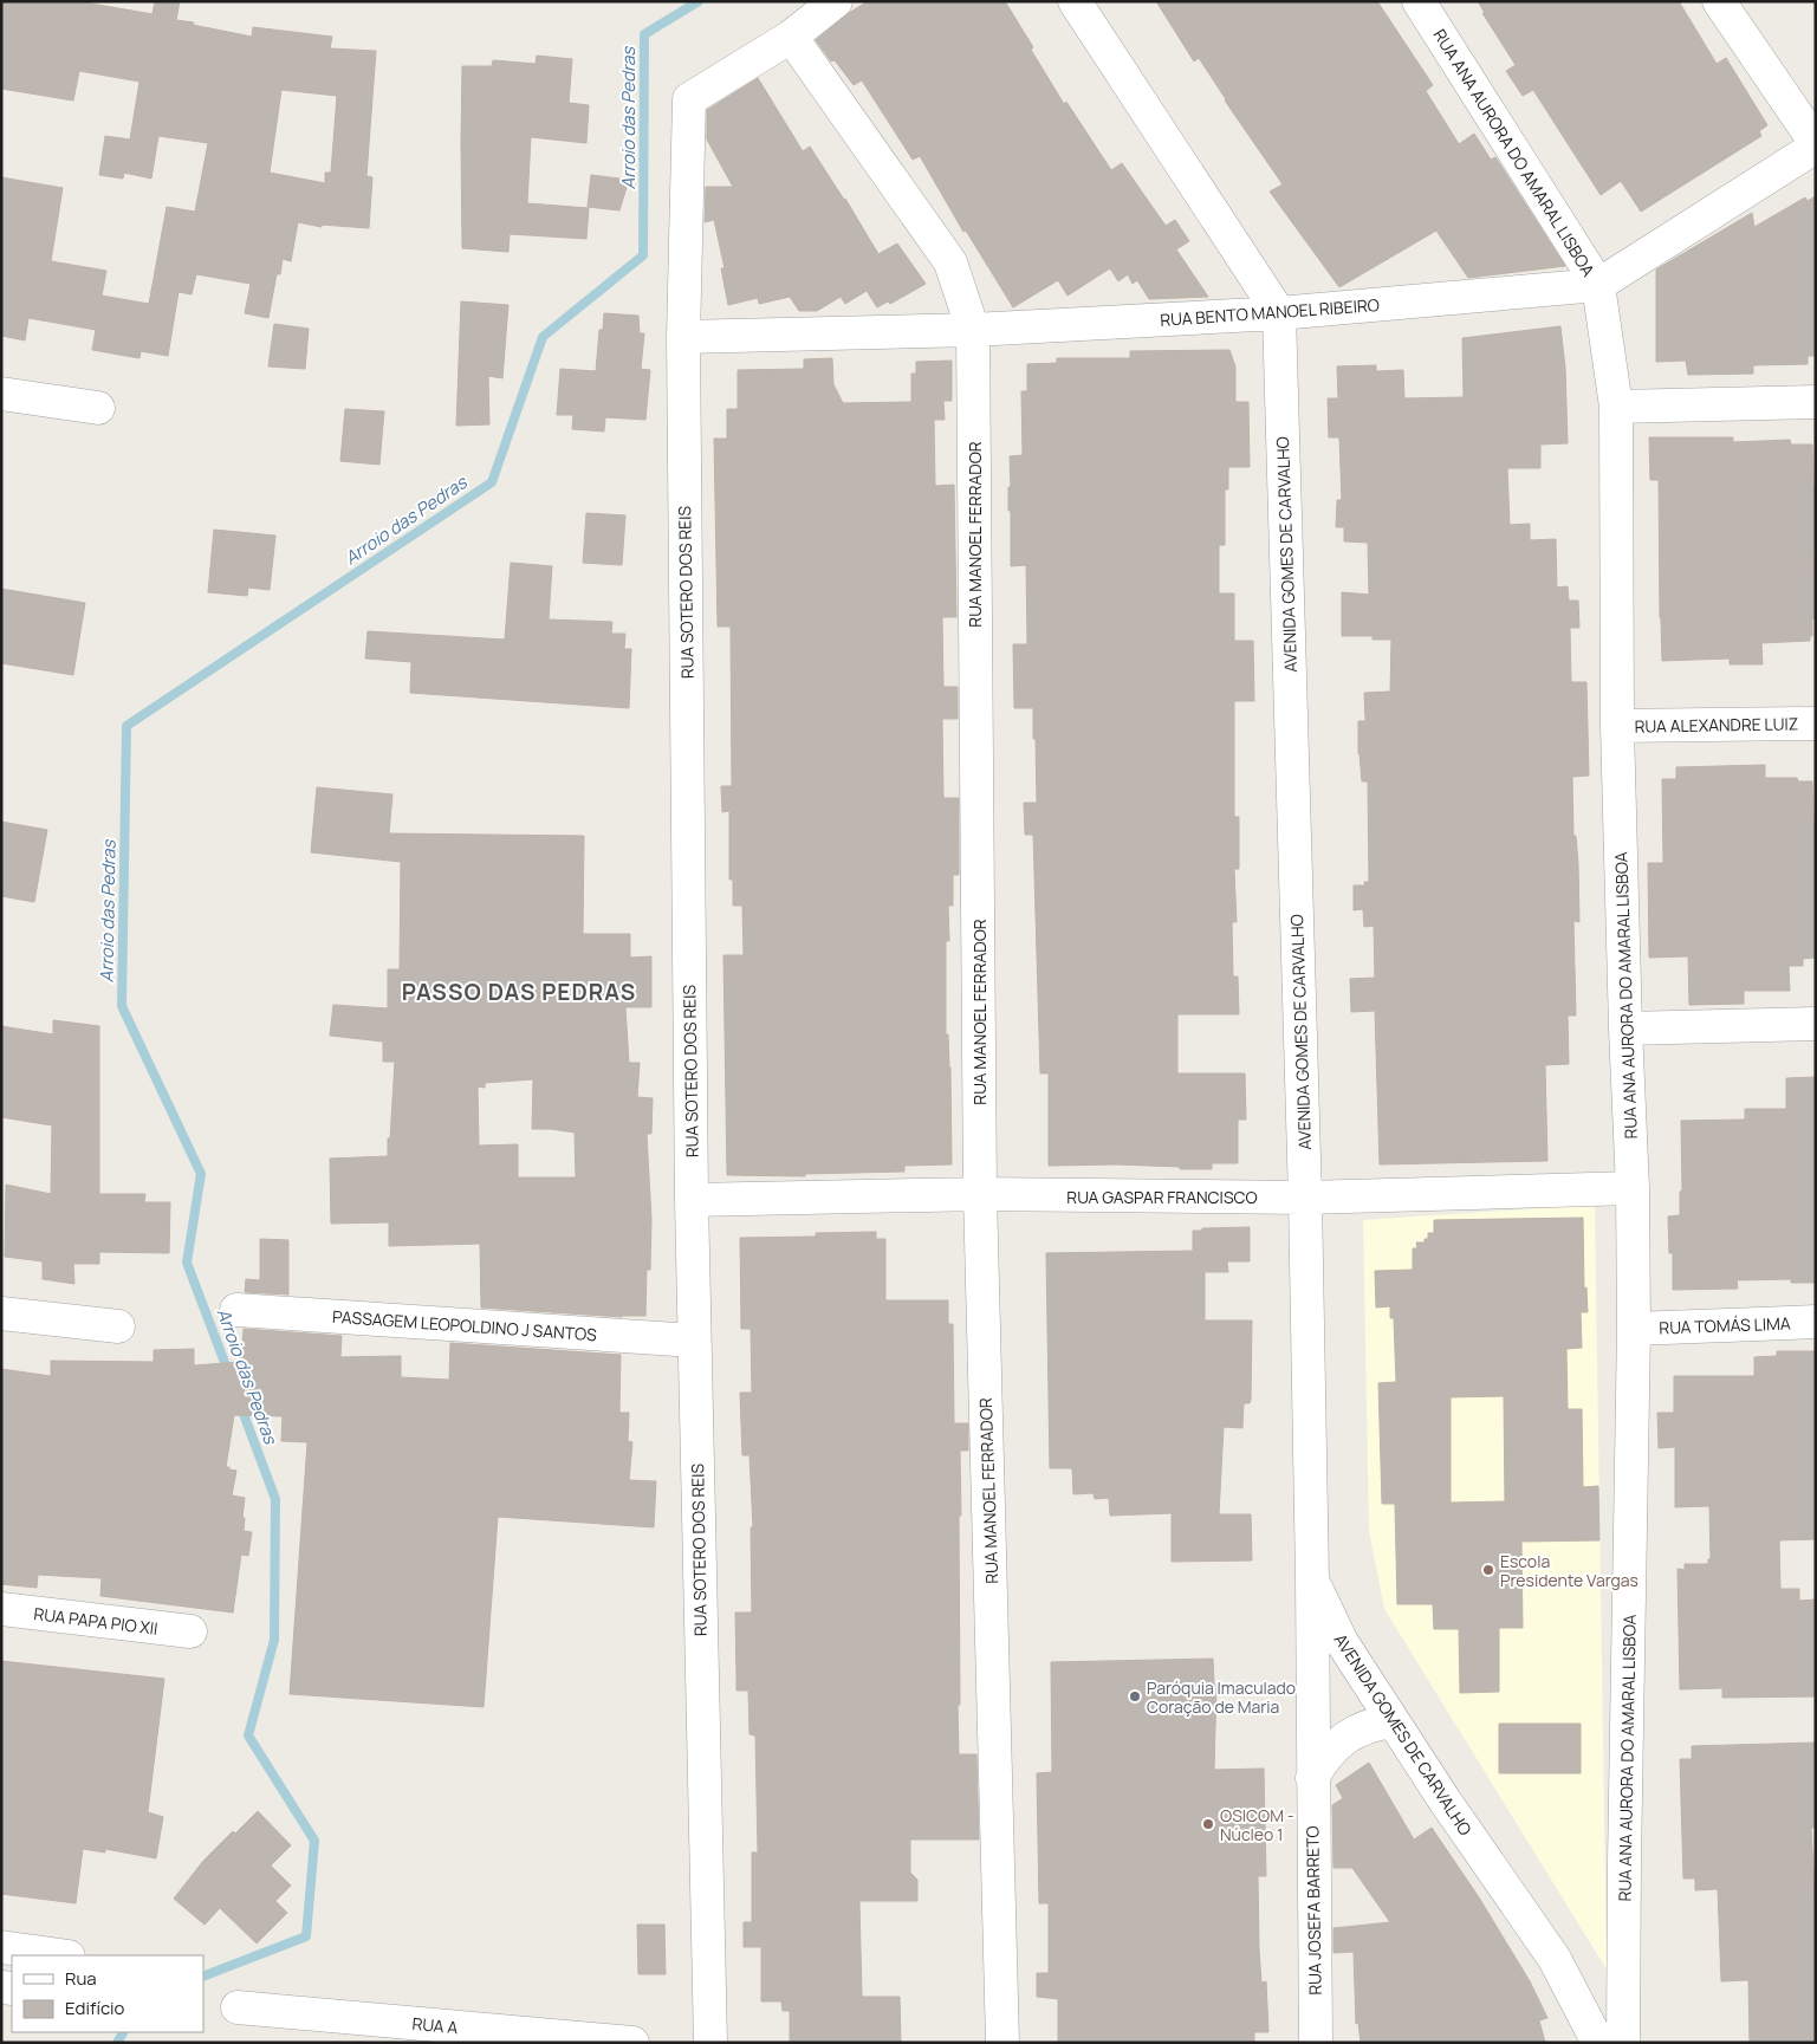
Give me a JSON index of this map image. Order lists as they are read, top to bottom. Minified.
{"streets":{"street":["RUA ANA AURORA DO AMARAL LISBOA","RUA BENTO MANOEL RIBEIRO","RUA MANOEL FERRADOR","AVENIDA GOMES DE CARVALHO","RUA SOTERO DOS REIS","RUA ALEXANDRE LUIZ","RUA GASPAR FRANCISCO","PASSAGEM LEOPOLDINO J SANTOS","RUA TOMÁS LIMA","RUA PAPA PIO XII","RUA JOSEFA BARRETO","RUA A"]},"crossings":[["RUA ANA AURORA DO AMARAL LISBOA","RUA BENTO MANOEL RIBEIRO"],["RUA ANA AURORA DO AMARAL LISBOA","RUA ALEXANDRE LUIZ"],["RUA ANA AURORA DO AMARAL LISBOA","RUA GASPAR FRANCISCO"],["RUA ANA AURORA DO AMARAL LISBOA","RUA TOMÁS LIMA"],["RUA BENTO MANOEL RIBEIRO","RUA MANOEL FERRADOR"],["RUA BENTO MANOEL RIBEIRO","AVENIDA GOMES DE CARVALHO"],["RUA BENTO MANOEL RIBEIRO","RUA SOTERO DOS REIS"],["RUA MANOEL FERRADOR","RUA SOTERO DOS REIS"],["RUA MANOEL FERRADOR","RUA GASPAR FRANCISCO"],["AVENIDA GOMES DE CARVALHO","RUA GASPAR FRANCISCO"],["AVENIDA GOMES DE CARVALHO","RUA JOSEFA BARRETO"],["RUA SOTERO DOS REIS","RUA GASPAR FRANCISCO"],["RUA SOTERO DOS REIS","PASSAGEM LEOPOLDINO J SANTOS"]],"districts":["PASSO DAS PEDRAS"],"water":["Arroio das Pedras"],"places":["Escola Presidente Vargas","Paróquia Imaculado Coração de Maria","OSICOM - Núcleo 1"],"legend":["Rua","Edifício"]}
